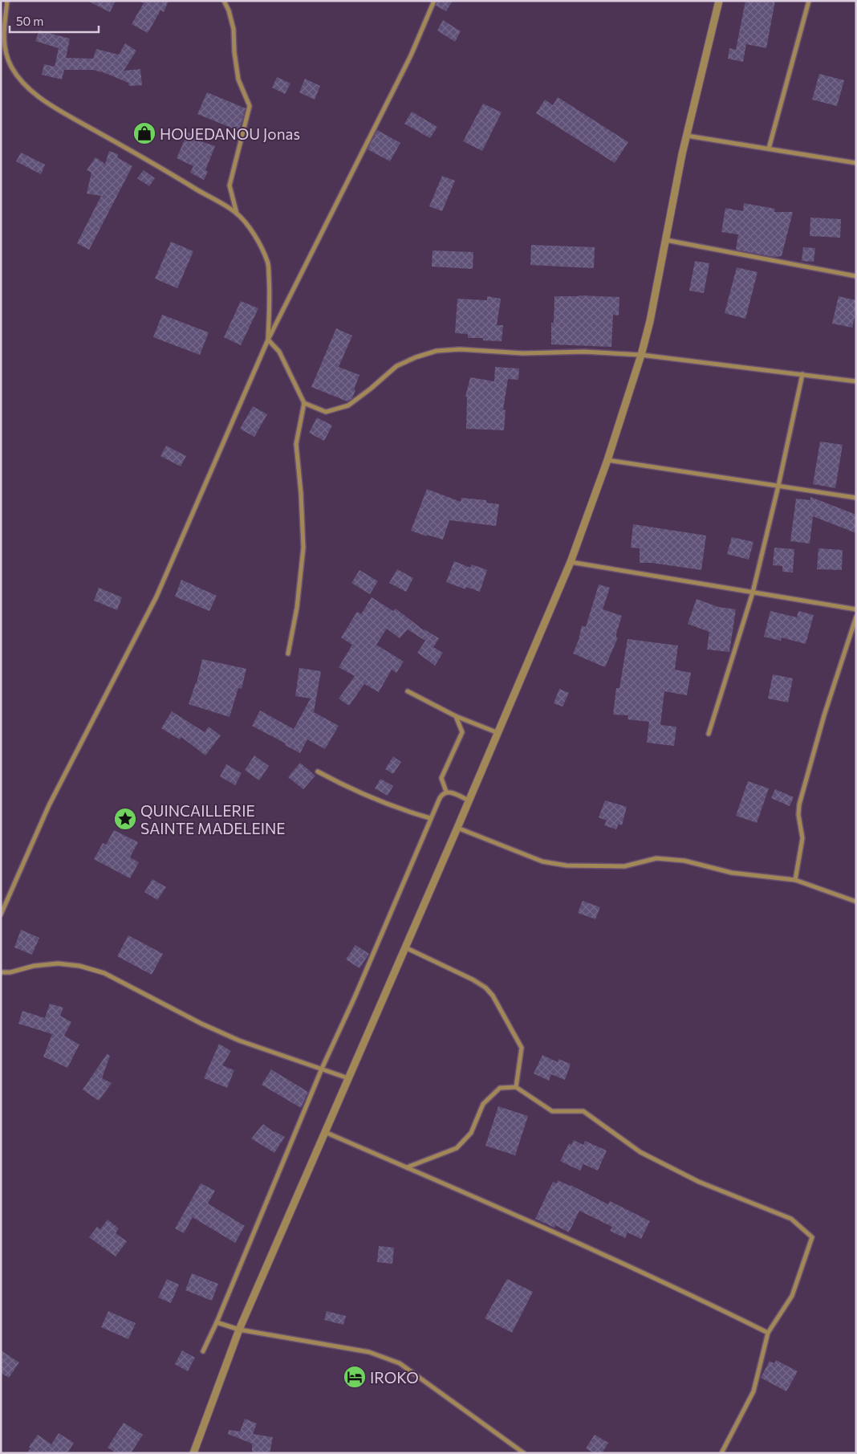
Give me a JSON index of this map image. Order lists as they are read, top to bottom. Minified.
{"places":{"shop":["HOUEDANOU Jonas"],"place":["QUINCAILLERIE SAINTE MADELEINE"],"hotel":["IROKO"]},"scale_bar":"50 m"}
